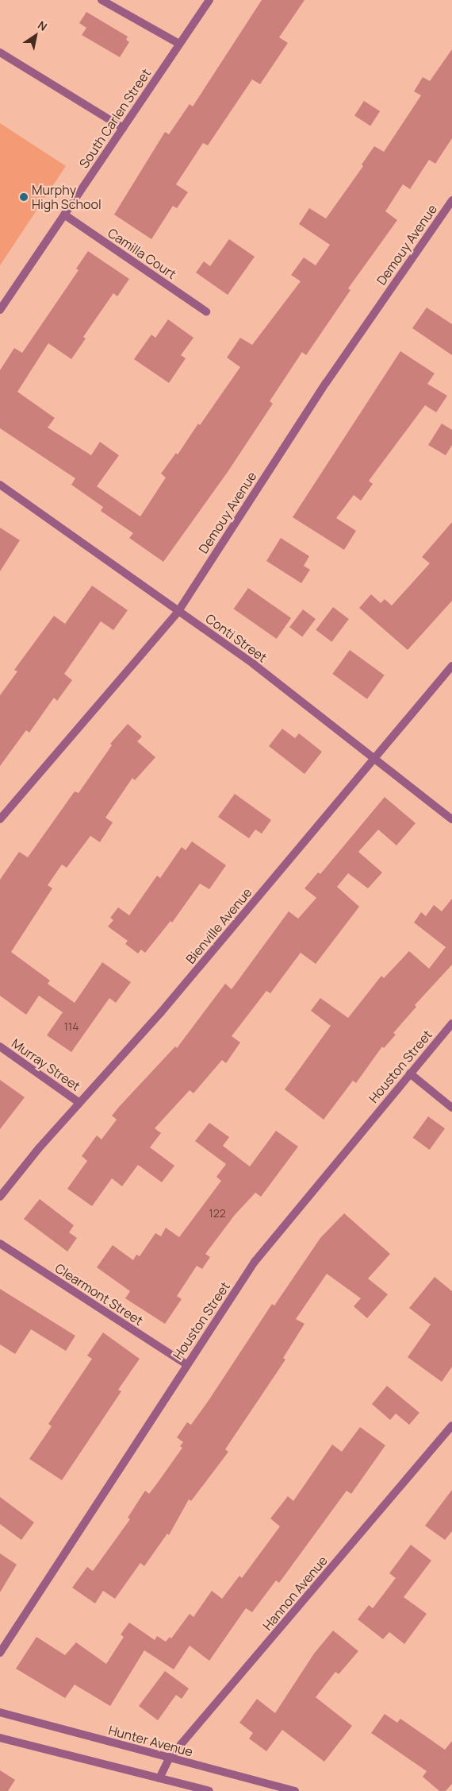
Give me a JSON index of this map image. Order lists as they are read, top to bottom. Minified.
{"streets":{"street":["South Carlen Street","Demouy Avenue","Camilla Court","Conti Street","Bienville Avenue","Murray Street","Houston Street","Clearmont Street","Hannon Avenue","Hunter Avenue"]},"crossings":[["South Carlen Street","Camilla Court"],["Demouy Avenue","Conti Street"],["Conti Street","Bienville Avenue"],["Bienville Avenue","Murray Street"],["Houston Street","Clearmont Street"],["Hannon Avenue","Hunter Avenue"]],"places":["Murphy High School"],"house_numbers":["114","122"],"north":"top right"}
